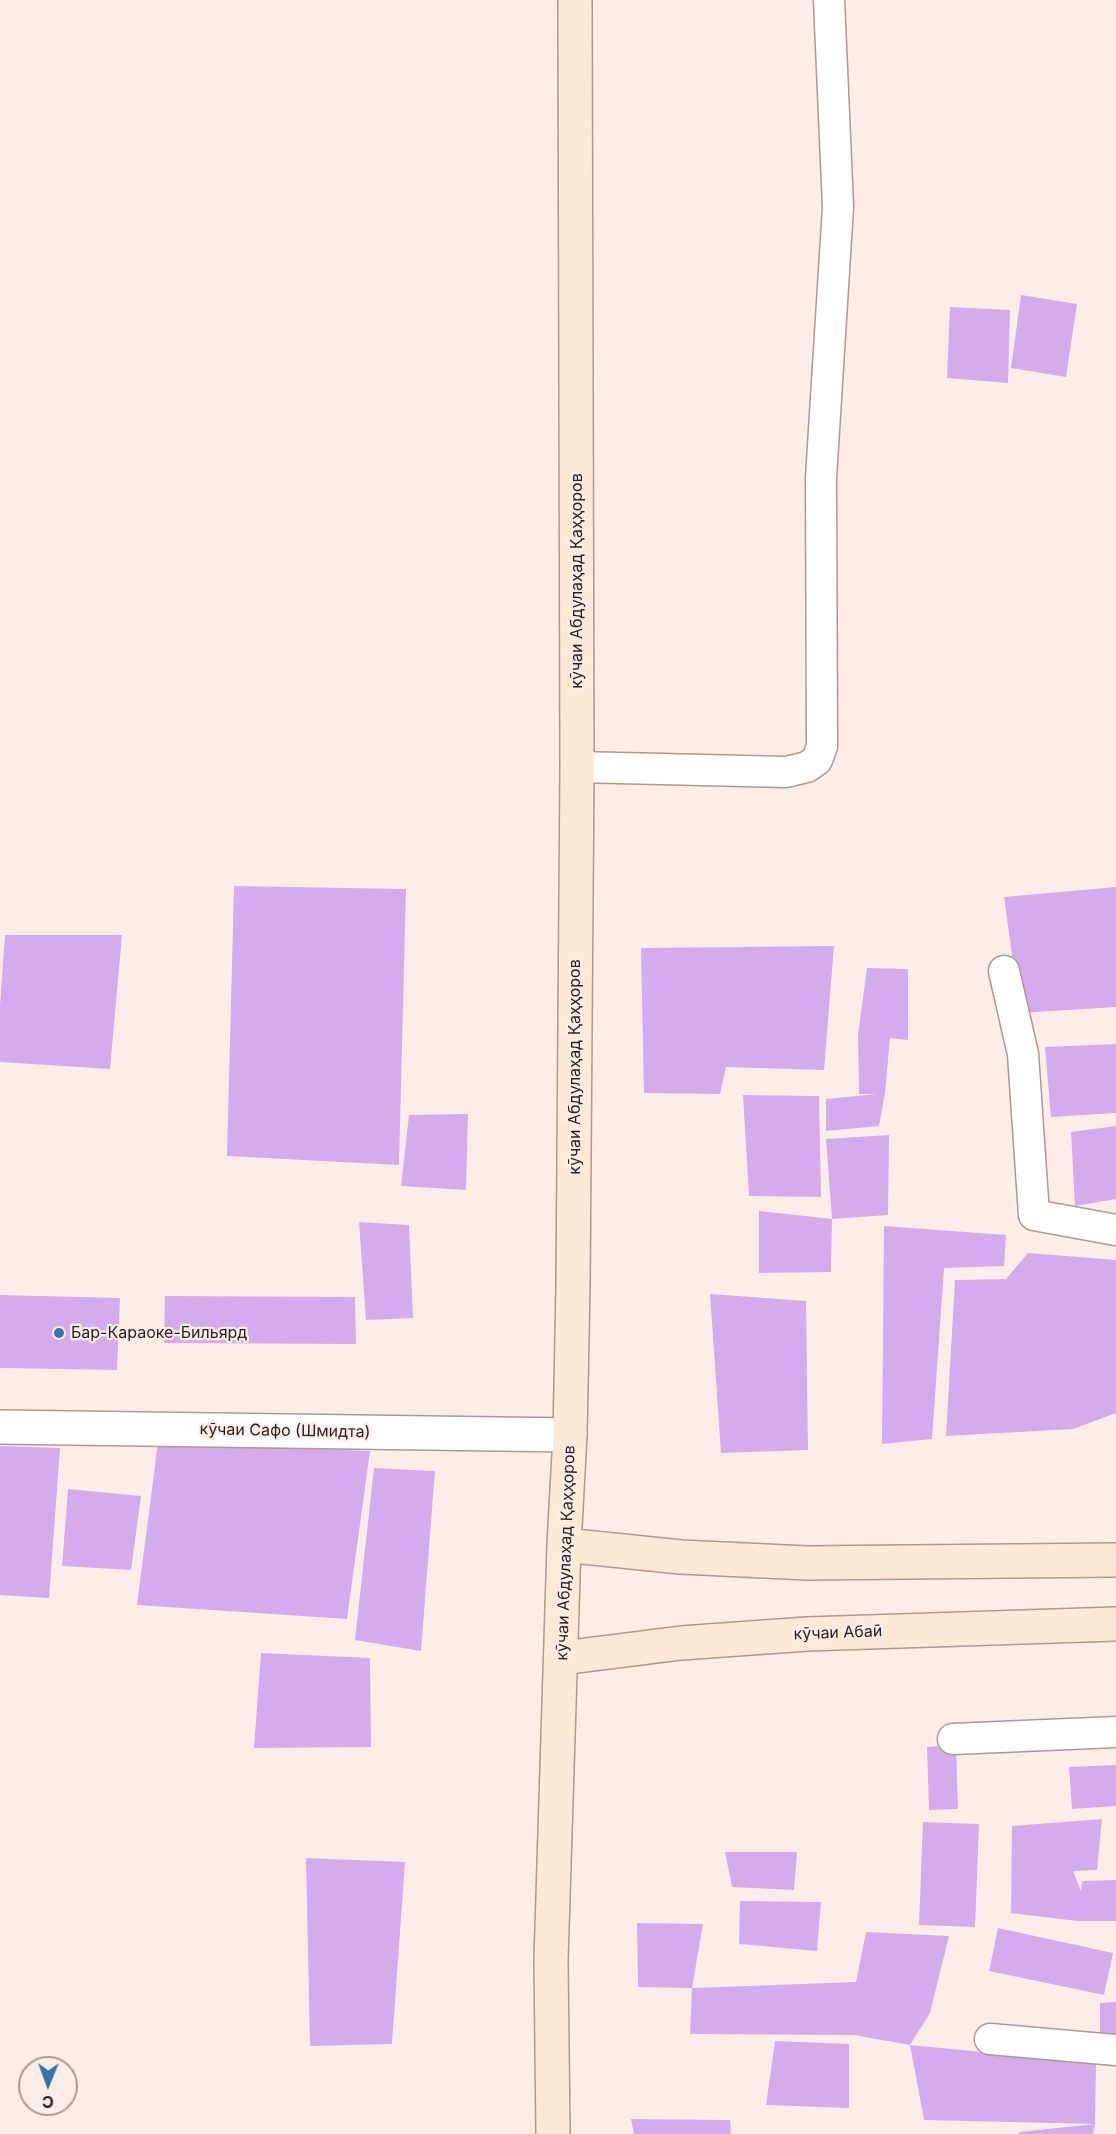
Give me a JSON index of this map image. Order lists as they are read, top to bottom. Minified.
{"streets":{"main road":["кӯчаи Абдулаҳад Қаҳҳоров","кӯчаи Абаӣ"],"street":["кӯчаи Сафо (Шмидта)"]},"crossings":[["кӯчаи Абдулаҳад Қаҳҳоров","кӯчаи Сафо (Шмидта)"],["кӯчаи Абдулаҳад Қаҳҳоров","кӯчаи Абаӣ"]],"places":["Бар-Караоке-Бильярд"],"north":"bottom"}
